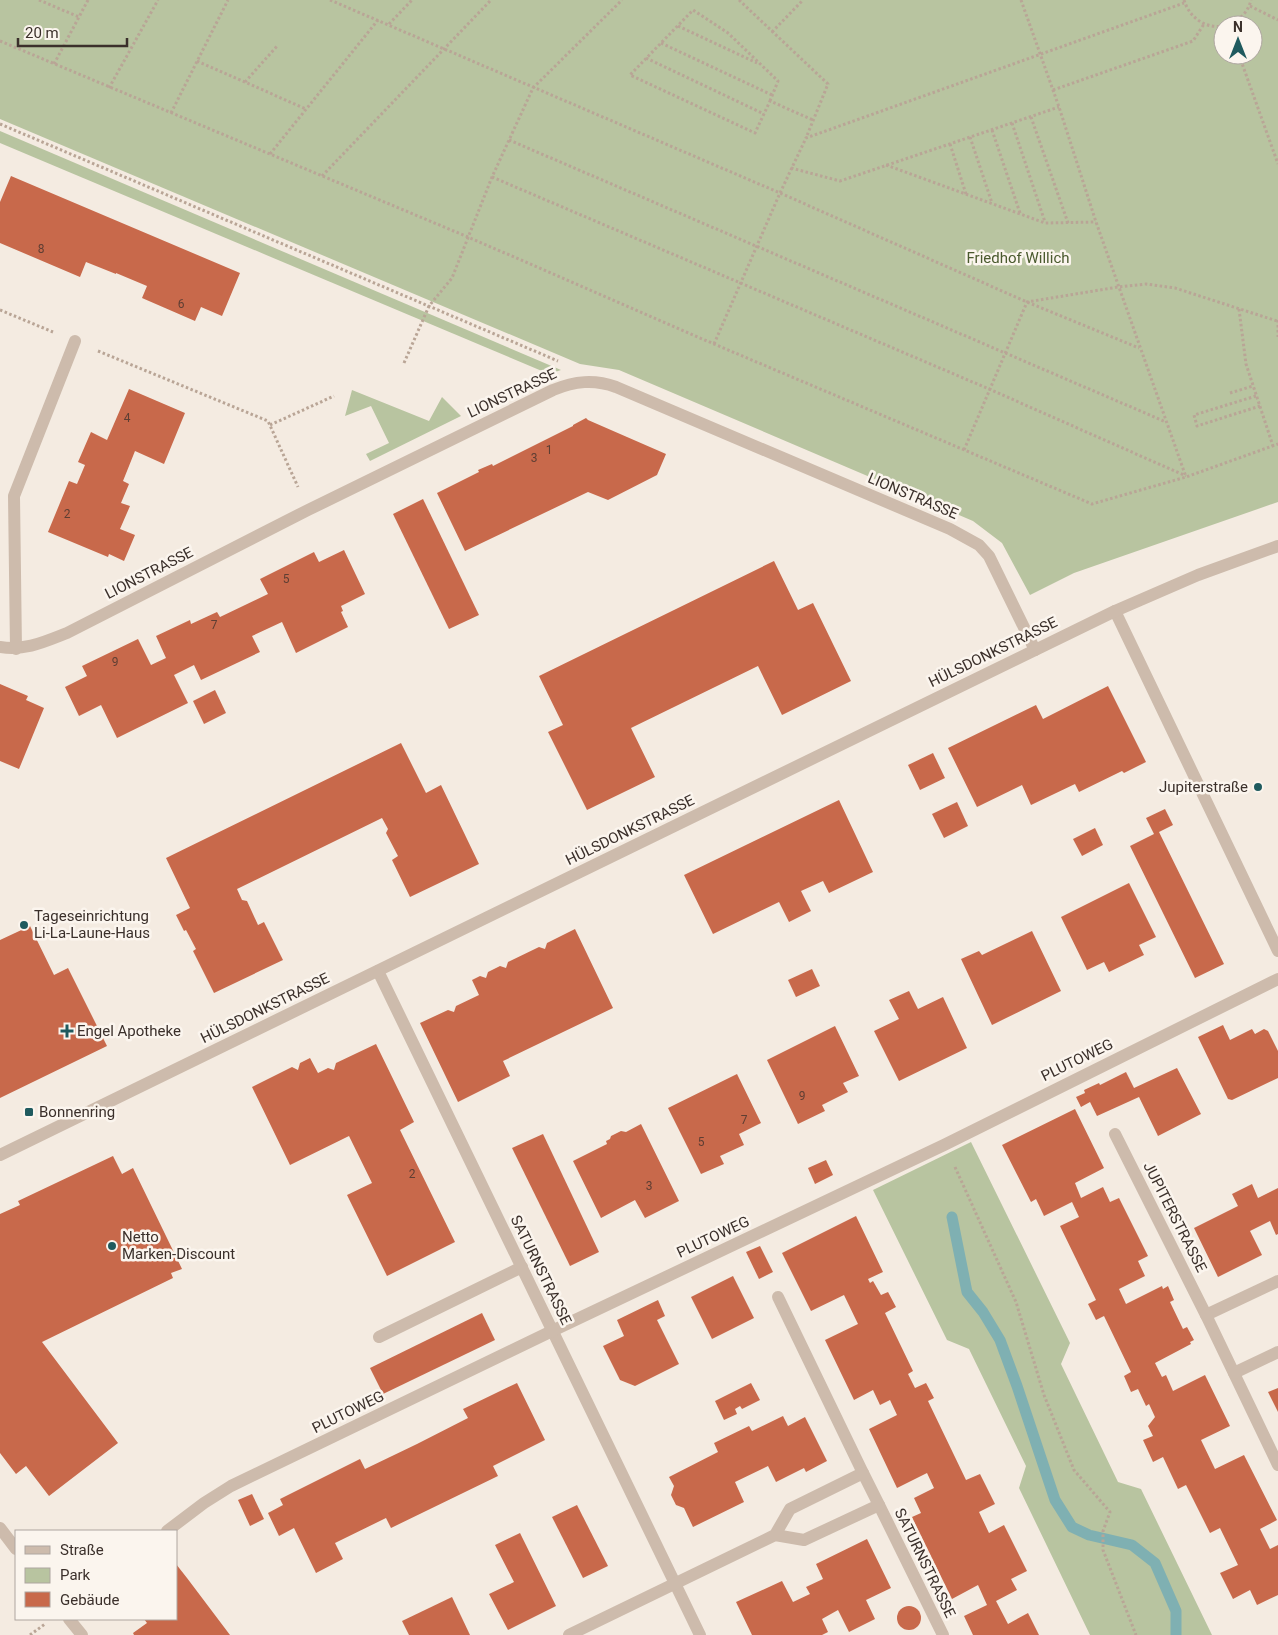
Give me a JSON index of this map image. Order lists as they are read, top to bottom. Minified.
{"streets":{"street":["LIONSTRASSE","HÜLSDONKSTRASSE","PLUTOWEG","JUPITERSTRASSE","SATURNSTRASSE"]},"crossings":[["LIONSTRASSE","HÜLSDONKSTRASSE"],["HÜLSDONKSTRASSE","SATURNSTRASSE"],["PLUTOWEG","SATURNSTRASSE"]],"parks":["Friedhof Willich"],"places":{"other":["Jupiterstraße","Tageseinrichtung Li-La-Laune-Haus","Netto Marken-Discount"],"health":["Engel Apotheke"],"transit":["Bonnenring"]},"house_numbers":["8","6","4","1","3","2","5","7","9","9","7","5","2","3"],"legend":["Straße","Park","Gebäude"],"scale_bar":"20 m","north":"top"}
